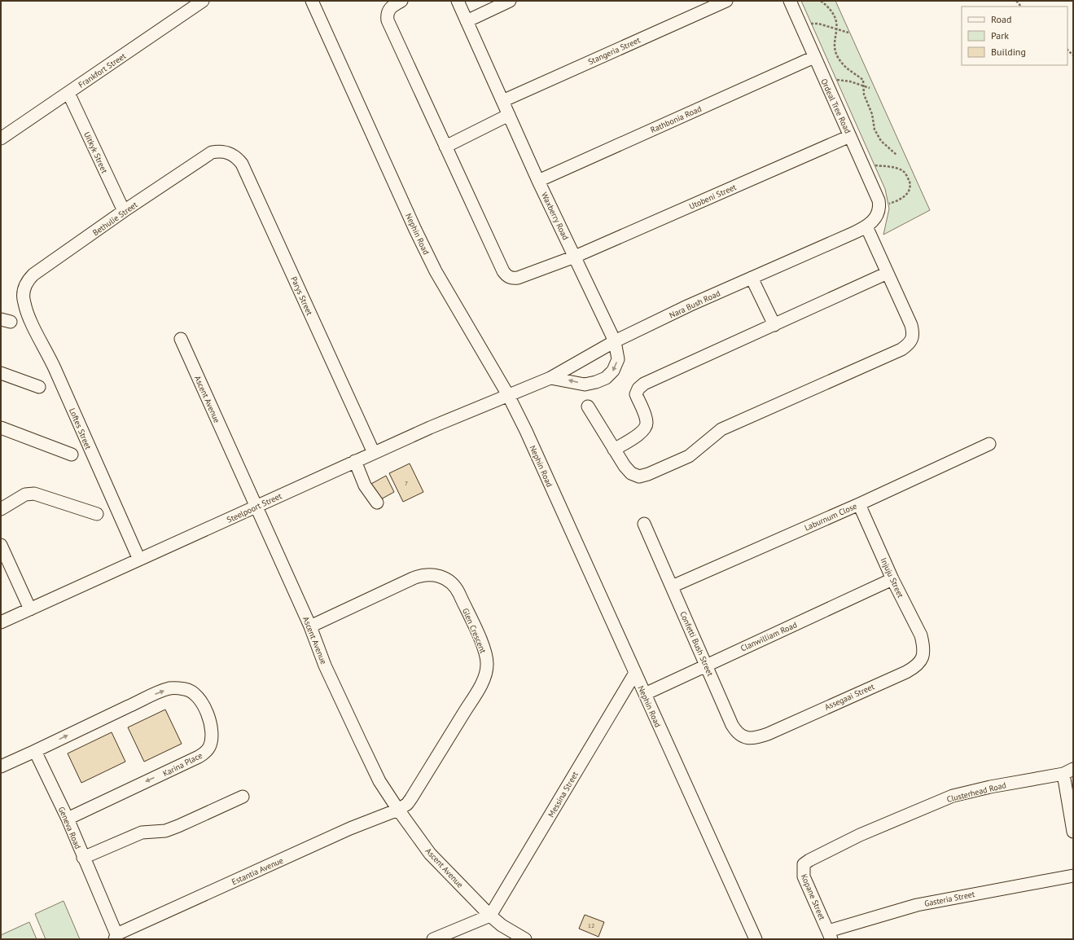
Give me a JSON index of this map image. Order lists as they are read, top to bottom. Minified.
{"streets":{"street":["Stangeria Street","Frankfort Street","Ordeal Tree Road","Rathbonia Road","Uitkyk Street","Utobeni Street","Waxberry Road","Bethulie Street","Nephin Road","Parys Street","Nara Bush Road","Ascent Avenue","Loftes Street","Steelpoort Street","Laburnum Close","Injuju Street","Glen Crescent","Clanwilliam Road","Confetti Bush Street","Assegaai Street","Karina Place","Clusterhead Road","Messina Street","Geneva Road","Estantia Avenue","Kopane Street","Gasteria Street"]},"crossings":[["Stangeria Street","Waxberry Road"],["Frankfort Street","Uitkyk Street"],["Ordeal Tree Road","Rathbonia Road"],["Ordeal Tree Road","Utobeni Street"],["Ordeal Tree Road","Nara Bush Road"],["Rathbonia Road","Waxberry Road"],["Uitkyk Street","Bethulie Street"],["Utobeni Street","Waxberry Road"],["Waxberry Road","Nara Bush Road"],["Bethulie Street","Parys Street"],["Bethulie Street","Loftes Street"],["Nephin Road","Nara Bush Road"],["Nephin Road","Steelpoort Street"],["Nephin Road","Clanwilliam Road"],["Nephin Road","Messina Street"],["Parys Street","Steelpoort Street"],["Nara Bush Road","Steelpoort Street"],["Ascent Avenue","Steelpoort Street"],["Ascent Avenue","Glen Crescent"],["Ascent Avenue","Messina Street"],["Ascent Avenue","Estantia Avenue"],["Loftes Street","Steelpoort Street"],["Laburnum Close","Injuju Street"],["Laburnum Close","Confetti Bush Street"],["Injuju Street","Clanwilliam Road"],["Injuju Street","Assegaai Street"],["Glen Crescent","Estantia Avenue"],["Clanwilliam Road","Confetti Bush Street"],["Confetti Bush Street","Assegaai Street"],["Karina Place","Geneva Road"],["Clusterhead Road","Kopane Street"],["Geneva Road","Estantia Avenue"],["Kopane Street","Gasteria Street"]],"house_numbers":["7","12"],"legend":["Road","Park","Building"]}
